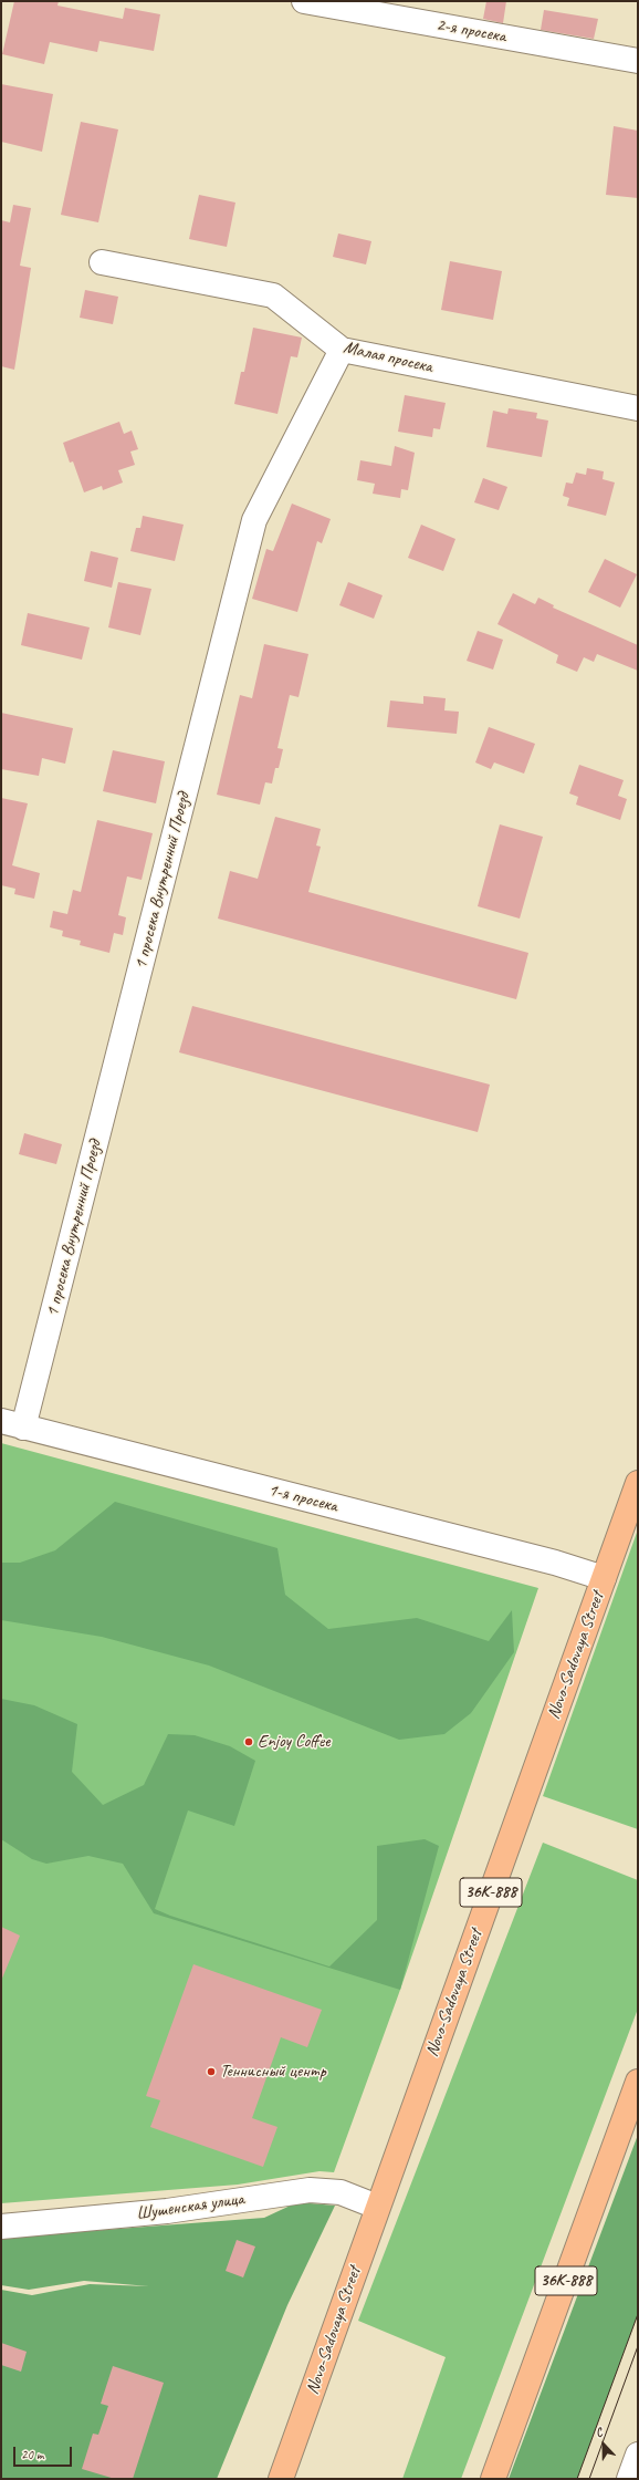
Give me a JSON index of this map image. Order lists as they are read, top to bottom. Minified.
{"streets":{"main road":["Novo-Sadovaya Street","36К-888"],"street":["2-я просека","Малая просека","1 просека Внутренний Проезд","1-я просека","Шушенская улица"]},"crossings":[["Малая просека","1 просека Внутренний Проезд"],["1 просека Внутренний Проезд","1-я просека"],["1-я просека","Novo-Sadovaya Street"],["Novo-Sadovaya Street","Шушенская улица"]],"places":["Enjoy Coffee","Теннисный центр"],"scale_bar":"20 m","north":"top"}
